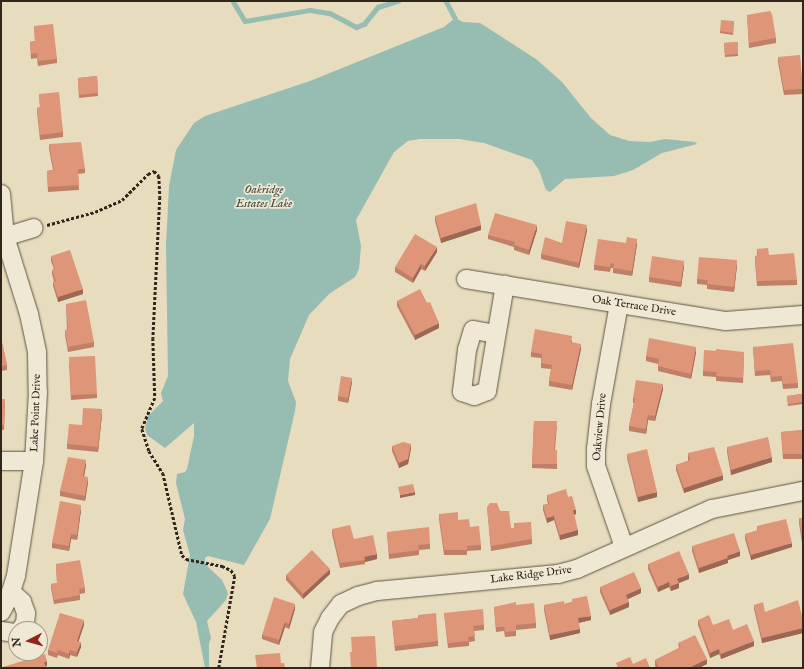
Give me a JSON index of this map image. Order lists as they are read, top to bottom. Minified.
{"streets":{"street":["Oak Terrace Drive","Lake Point Drive","Oakview Drive","Lake Ridge Drive"]},"crossings":[["Oak Terrace Drive","Oakview Drive"],["Oakview Drive","Lake Ridge Drive"]],"water":["Oakridge Estates Lake"],"north":"left"}
